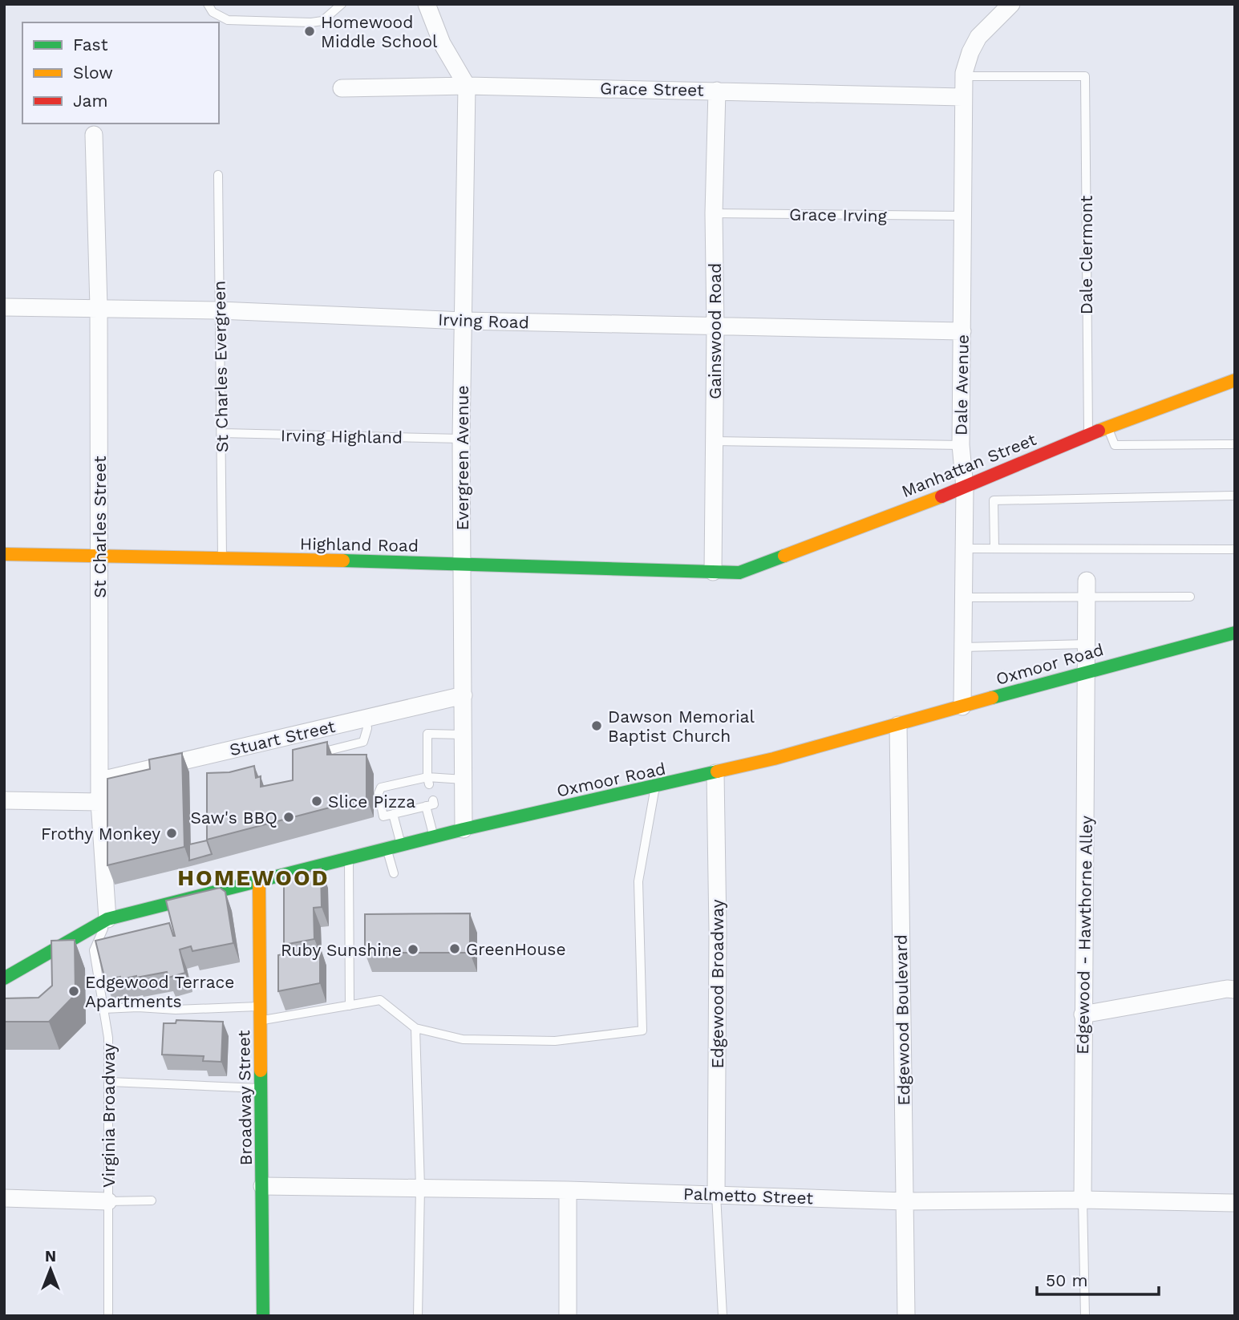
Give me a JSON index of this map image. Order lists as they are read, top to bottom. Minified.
{"streets":{"street":["Grace Street","Irving Road","Gainswood Road","Dale Avenue","Evergreen Avenue","Manhattan Street","St Charles Street","Highland Road","Oxmoor Road","Stuart Street","Edgewood - Hawthorne Alley","Edgewood Broadway","Edgewood Boulevard","Broadway Street","Palmetto Street"],"lane":["Grace Irving","Dale Clermont","St Charles Evergreen","Irving Highland","Virginia Broadway"]},"crossings":[["Grace Street","Gainswood Road"],["Grace Street","Dale Avenue"],["Grace Street","Evergreen Avenue"],["Grace Irving","Gainswood Road"],["Grace Irving","Dale Avenue"],["Dale Clermont","Dale Avenue"],["Dale Clermont","Manhattan Street"],["Irving Road","Gainswood Road"],["Irving Road","St Charles Evergreen"],["Irving Road","Dale Avenue"],["Irving Road","Evergreen Avenue"],["Irving Road","St Charles Street"],["Gainswood Road","Manhattan Street"],["Gainswood Road","Highland Road"],["St Charles Evergreen","Irving Highland"],["St Charles Evergreen","Highland Road"],["Dale Avenue","Manhattan Street"],["Dale Avenue","Oxmoor Road"],["Irving Highland","Evergreen Avenue"],["Evergreen Avenue","Highland Road"],["Evergreen Avenue","Oxmoor Road"],["Evergreen Avenue","Stuart Street"],["Manhattan Street","Highland Road"],["St Charles Street","Highland Road"],["St Charles Street","Oxmoor Road"],["St Charles Street","Stuart Street"],["St Charles Street","Virginia Broadway"],["Oxmoor Road","Edgewood - Hawthorne Alley"],["Oxmoor Road","Edgewood Broadway"],["Oxmoor Road","Edgewood Boulevard"],["Oxmoor Road","Broadway Street"],["Oxmoor Road","Virginia Broadway"],["Edgewood - Hawthorne Alley","Palmetto Street"],["Edgewood Broadway","Palmetto Street"],["Edgewood Boulevard","Palmetto Street"],["Broadway Street","Palmetto Street"]],"districts":["HOMEWOOD"],"places":["Homewood Middle School","Dawson Memorial Baptist Church","Slice Pizza","Saw's BBQ","Frothy Monkey","GreenHouse","Ruby Sunshine","Edgewood Terrace Apartments"],"legend":["Fast","Slow","Jam"],"scale_bar":"50 m","north":"top"}
